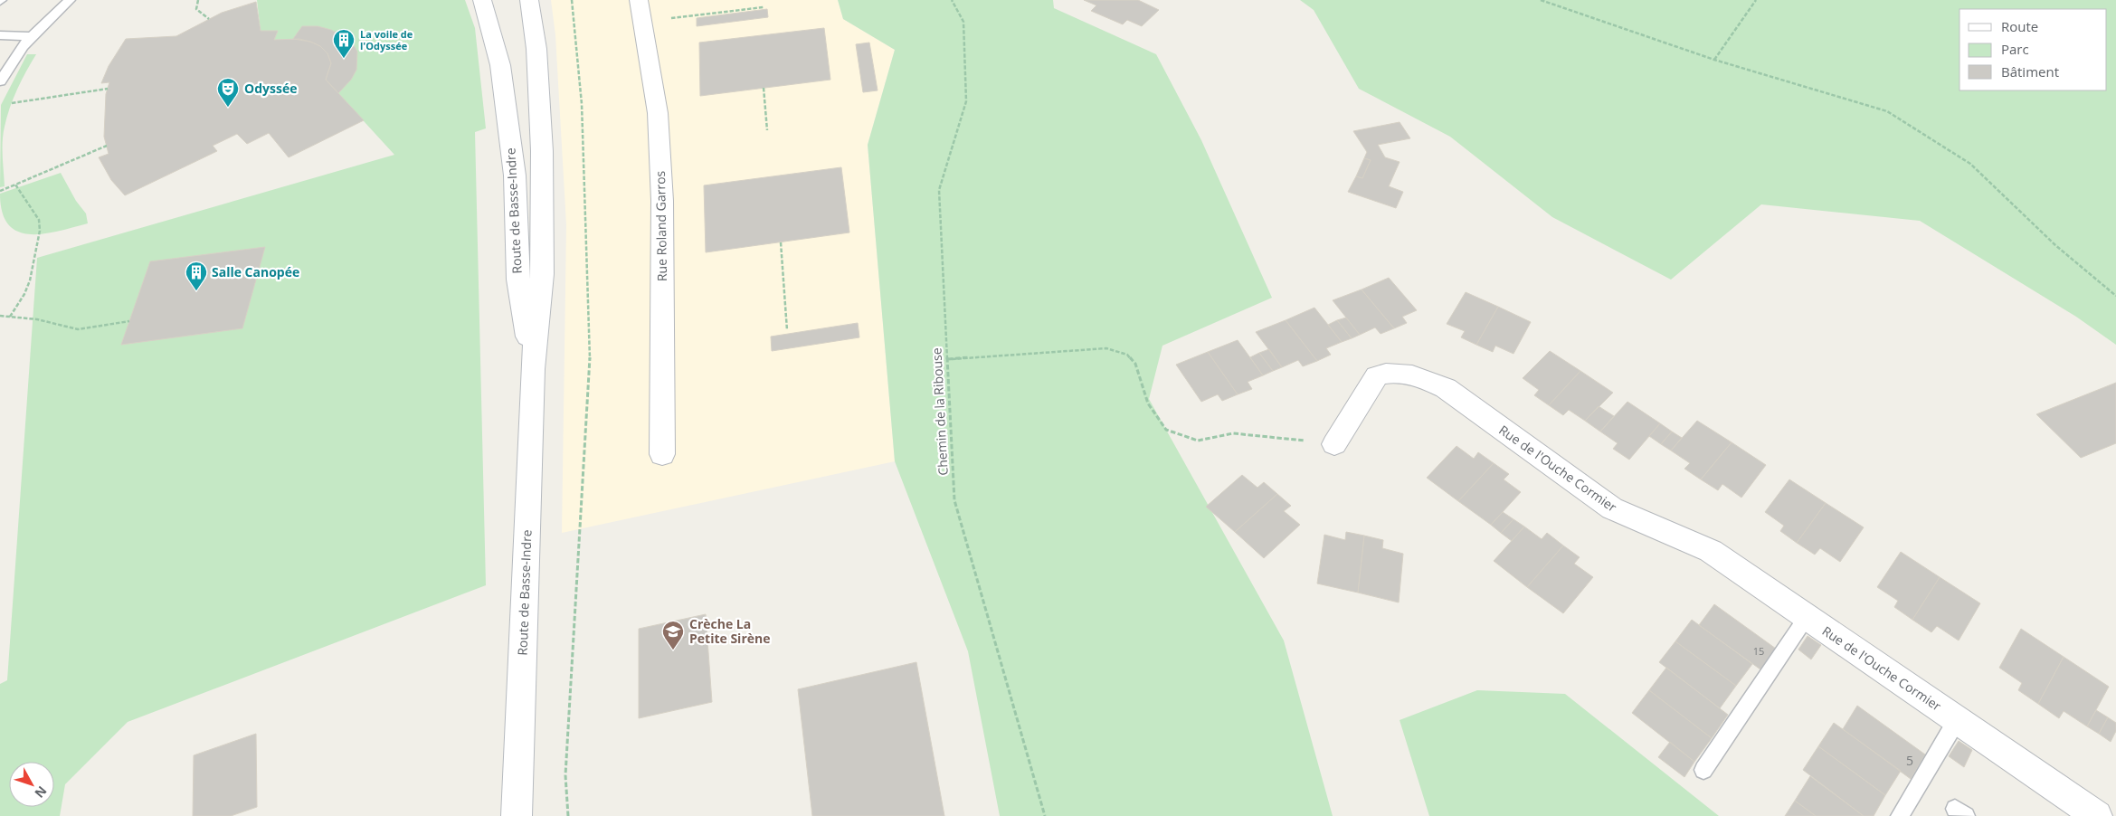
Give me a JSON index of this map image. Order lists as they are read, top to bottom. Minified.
{"streets":{"main road":["Route de Basse-Indre","Rue Roland Garros","Rue de l'Ouche Cormier"],"path":["Chemin de la Ribouse"]},"places":{"building":["La voile de l'Odyssée","Salle Canopée"],"theatre":["Odyssée"],"school or university":["Crèche La Petite Sirène"]},"house_numbers":["15","5"],"legend":["Route","Parc","Bâtiment"],"north":"bottom right"}
